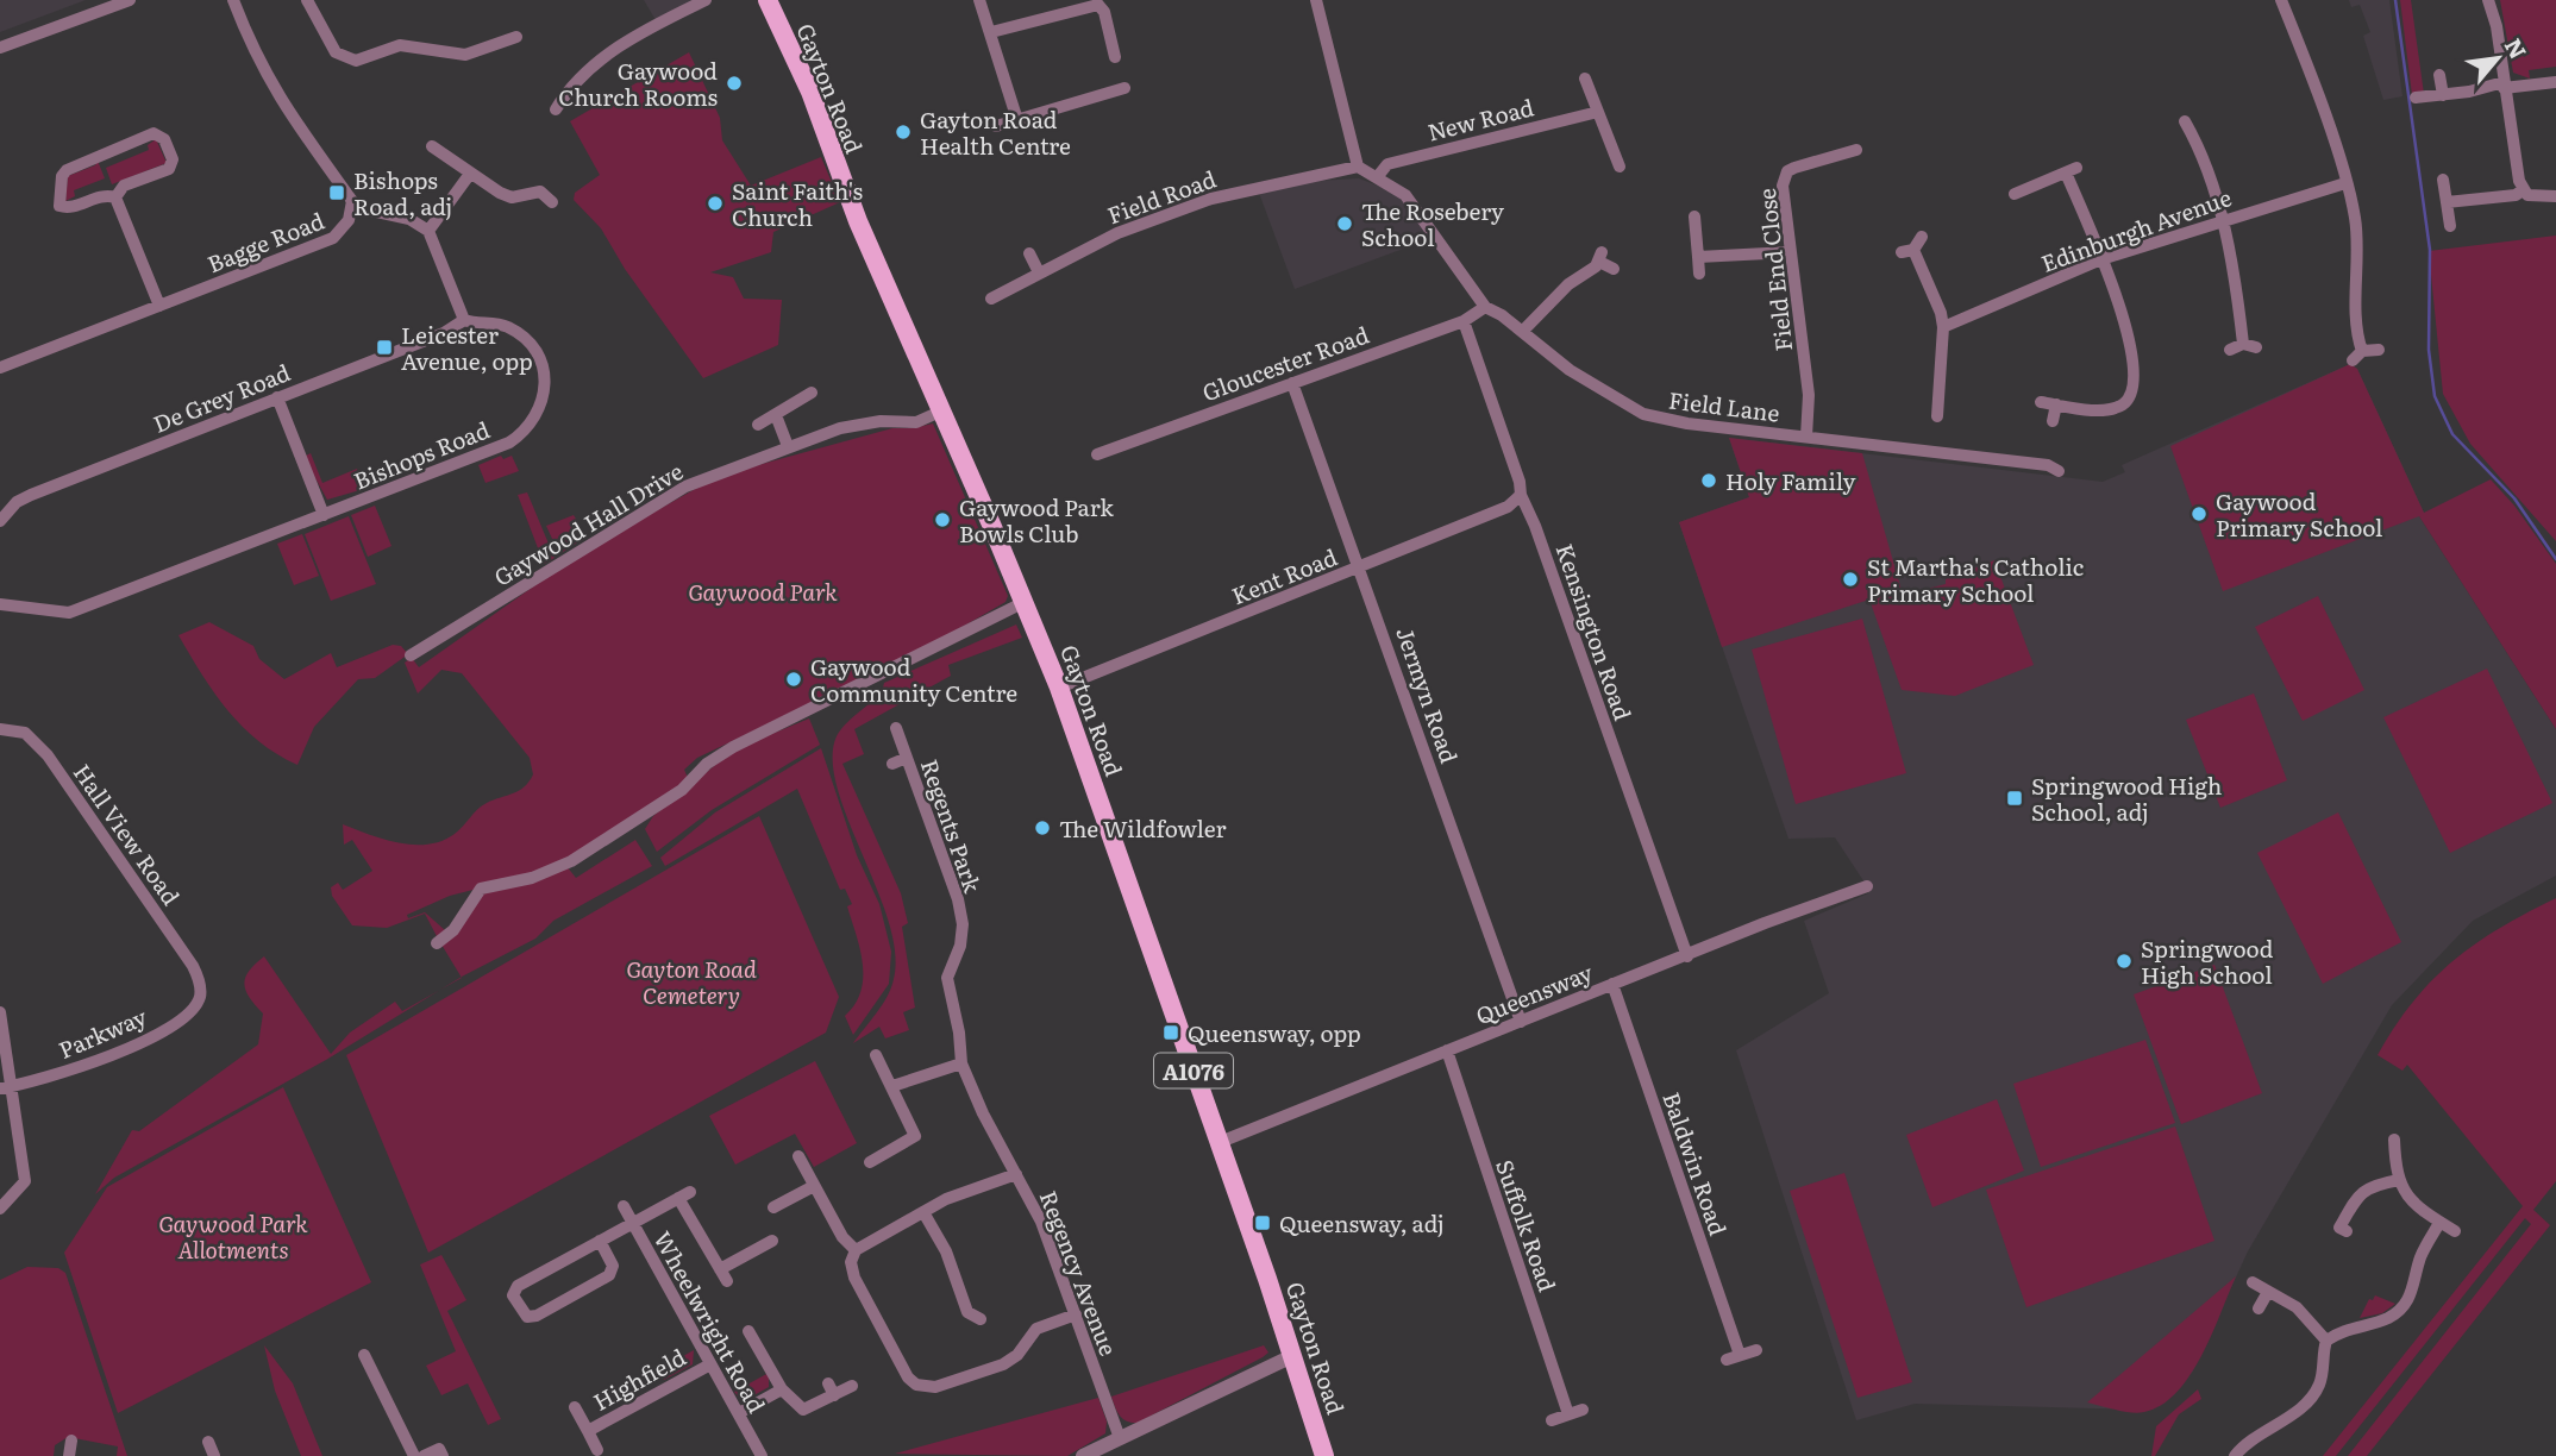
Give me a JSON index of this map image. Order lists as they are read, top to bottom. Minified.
{"streets":{"main road":["Gayton Road","A1076"],"street":["New Road","Field Road","Edinburgh Avenue","Bagge Road","Field End Close","Gloucester Road","De Grey Road","Field Lane","Bishops Road","Gaywood Hall Drive","Kent Road","Kensington Road","Jermyn Road","Regents Park","Hall View Road","Queensway","Parkway","Baldwin Road","Suffolk Road","Regency Avenue","Wheelwright Road","Highfield"]},"crossings":[["Gayton Road","Gaywood Hall Drive"],["Gayton Road","Kent Road"],["Gayton Road","Queensway"],["New Road","Field Lane"],["Field Road","Field Lane"],["Field End Close","Field Lane"],["Gloucester Road","Field Lane"],["Gloucester Road","Kensington Road"],["Gloucester Road","Jermyn Road"],["De Grey Road","Bishops Road"],["Kent Road","Kensington Road"],["Kent Road","Jermyn Road"],["Kensington Road","Queensway"],["Jermyn Road","Queensway"],["Regents Park","Regency Avenue"],["Hall View Road","Parkway"],["Queensway","Baldwin Road"],["Queensway","Suffolk Road"],["Wheelwright Road","Highfield"]],"parks":["Gaywood Park","Gayton Road Cemetery","Gaywood Park Allotments"],"places":{"other":["Gaywood Church Rooms","Gayton Road Health Centre","Saint Faith's Church","The Rosebery School","Holy Family","Gaywood Primary School","Gaywood Park Bowls Club","St Martha's Catholic Primary School","Gaywood Community Centre","The Wildfowler","Springwood High School"],"transit":["Bishops Road, adj","Leicester Avenue, opp","Springwood High School, adj","Queensway, opp","Queensway, adj"]},"north":"top right"}
